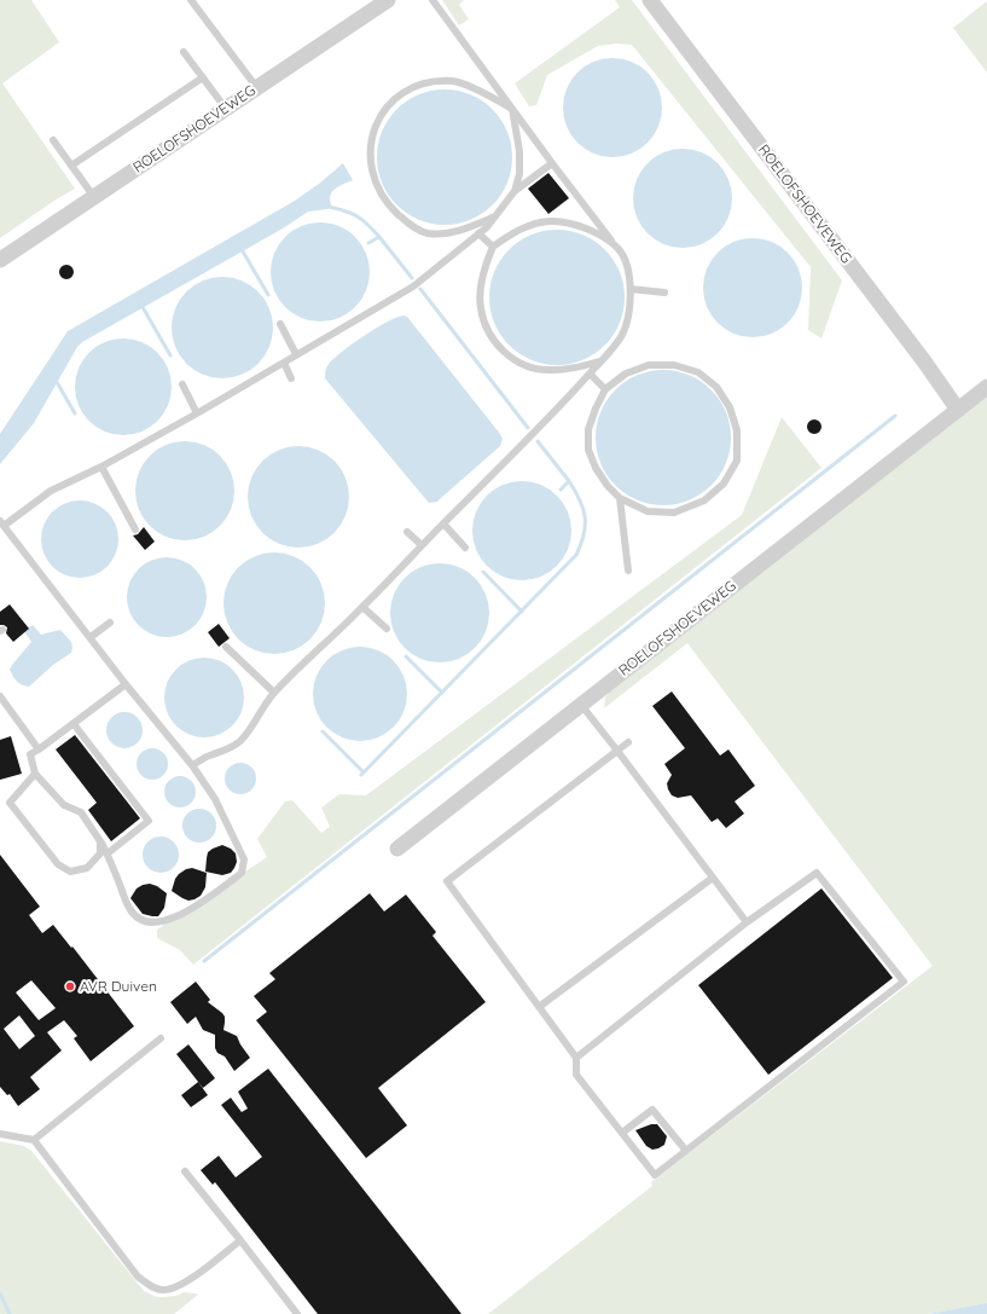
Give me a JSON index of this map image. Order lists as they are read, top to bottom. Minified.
{"streets":{"street":["ROELOFSHOEVEWEG"]},"places":["AVR Duiven"]}
